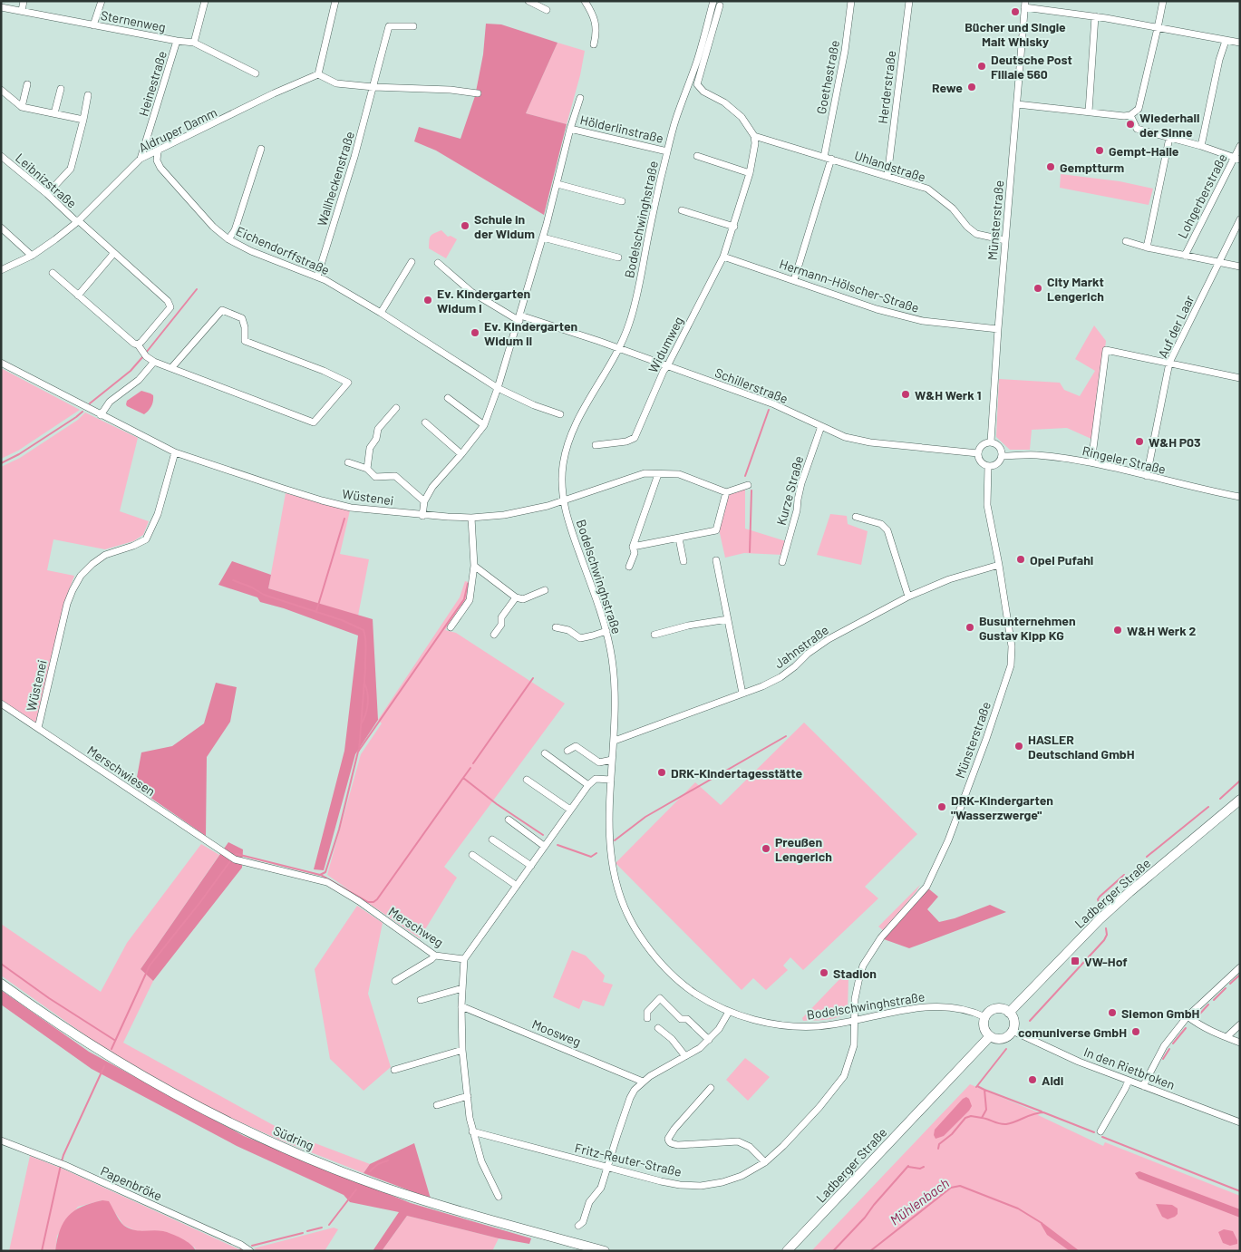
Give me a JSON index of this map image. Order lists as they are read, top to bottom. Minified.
{"streets":{"main road":["Ladberger Straße","Südring"],"street":["Sternenweg","Goethestraße","Heinestraße","Herderstraße","Hölderlinstraße","Aldruper Damm","Uhlandstraße","Wallheckenstraße","Leibnizstraße","Lohgerberstraße","Bodelschwinghstraße","Münsterstraße","Eichendorffstraße","Hermann-Hölscher-Straße","Auf der Laar","Widumweg","Schillerstraße","Ringeler Straße","Kurze Straße","Wüstenei","Jahnstraße","Merschwiesen","Merschweg","Moosweg","In den Rietbroken","Fritz-Reuter-Straße","Papenbröke"]},"crossings":[["Sternenweg","Heinestraße"],["Goethestraße","Uhlandstraße"],["Heinestraße","Aldruper Damm"],["Herderstraße","Uhlandstraße"],["Hölderlinstraße","Bodelschwinghstraße"],["Hölderlinstraße","Eichendorffstraße"],["Hölderlinstraße","Schillerstraße"],["Hölderlinstraße","Wüstenei"],["Aldruper Damm","Leibnizstraße"],["Aldruper Damm","Eichendorffstraße"],["Uhlandstraße","Münsterstraße"],["Uhlandstraße","Widumweg"],["Wallheckenstraße","Eichendorffstraße"],["Bodelschwinghstraße","Münsterstraße"],["Bodelschwinghstraße","Schillerstraße"],["Bodelschwinghstraße","Wüstenei"],["Bodelschwinghstraße","Jahnstraße"],["Bodelschwinghstraße","Ladberger Straße"],["Bodelschwinghstraße","In den Rietbroken"],["Bodelschwinghstraße","Fritz-Reuter-Straße"],["Münsterstraße","Hermann-Hölscher-Straße"],["Münsterstraße","Schillerstraße"],["Münsterstraße","Ringeler Straße"],["Münsterstraße","Jahnstraße"],["Münsterstraße","Fritz-Reuter-Straße"],["Hermann-Hölscher-Straße","Widumweg"],["Auf der Laar","Ringeler Straße"],["Widumweg","Schillerstraße"],["Schillerstraße","Ringeler Straße"],["Schillerstraße","Kurze Straße"],["Wüstenei","Merschwiesen"],["Merschwiesen","Merschweg"],["Ladberger Straße","In den Rietbroken"]],"water":["Mühlenbach"],"places":{"other":["Bücher und Single Malt Whisky","Deutsche Post Filiale 560","Rewe","Wiederhall der Sinne","Gempt-Halle","Gemptturm","Schule in der Widum","City Markt Lengerich","Ev. Kindergarten Widum I","Ev. Kindergarten Widum II","W&H Werk 1","W&H P03","Opel Pufahl","Busunternehmen Gustav Kipp KG","W&H Werk 2","HASLER Deutschland GmbH","DRK-Kindertagesstätte","DRK-Kindergarten \"Wasserzwerge\"","Preußen Lengerich","Stadion","Siemon GmbH","comuniverse GmbH","Aldi"],"transit":["VW-Hof"]}}
